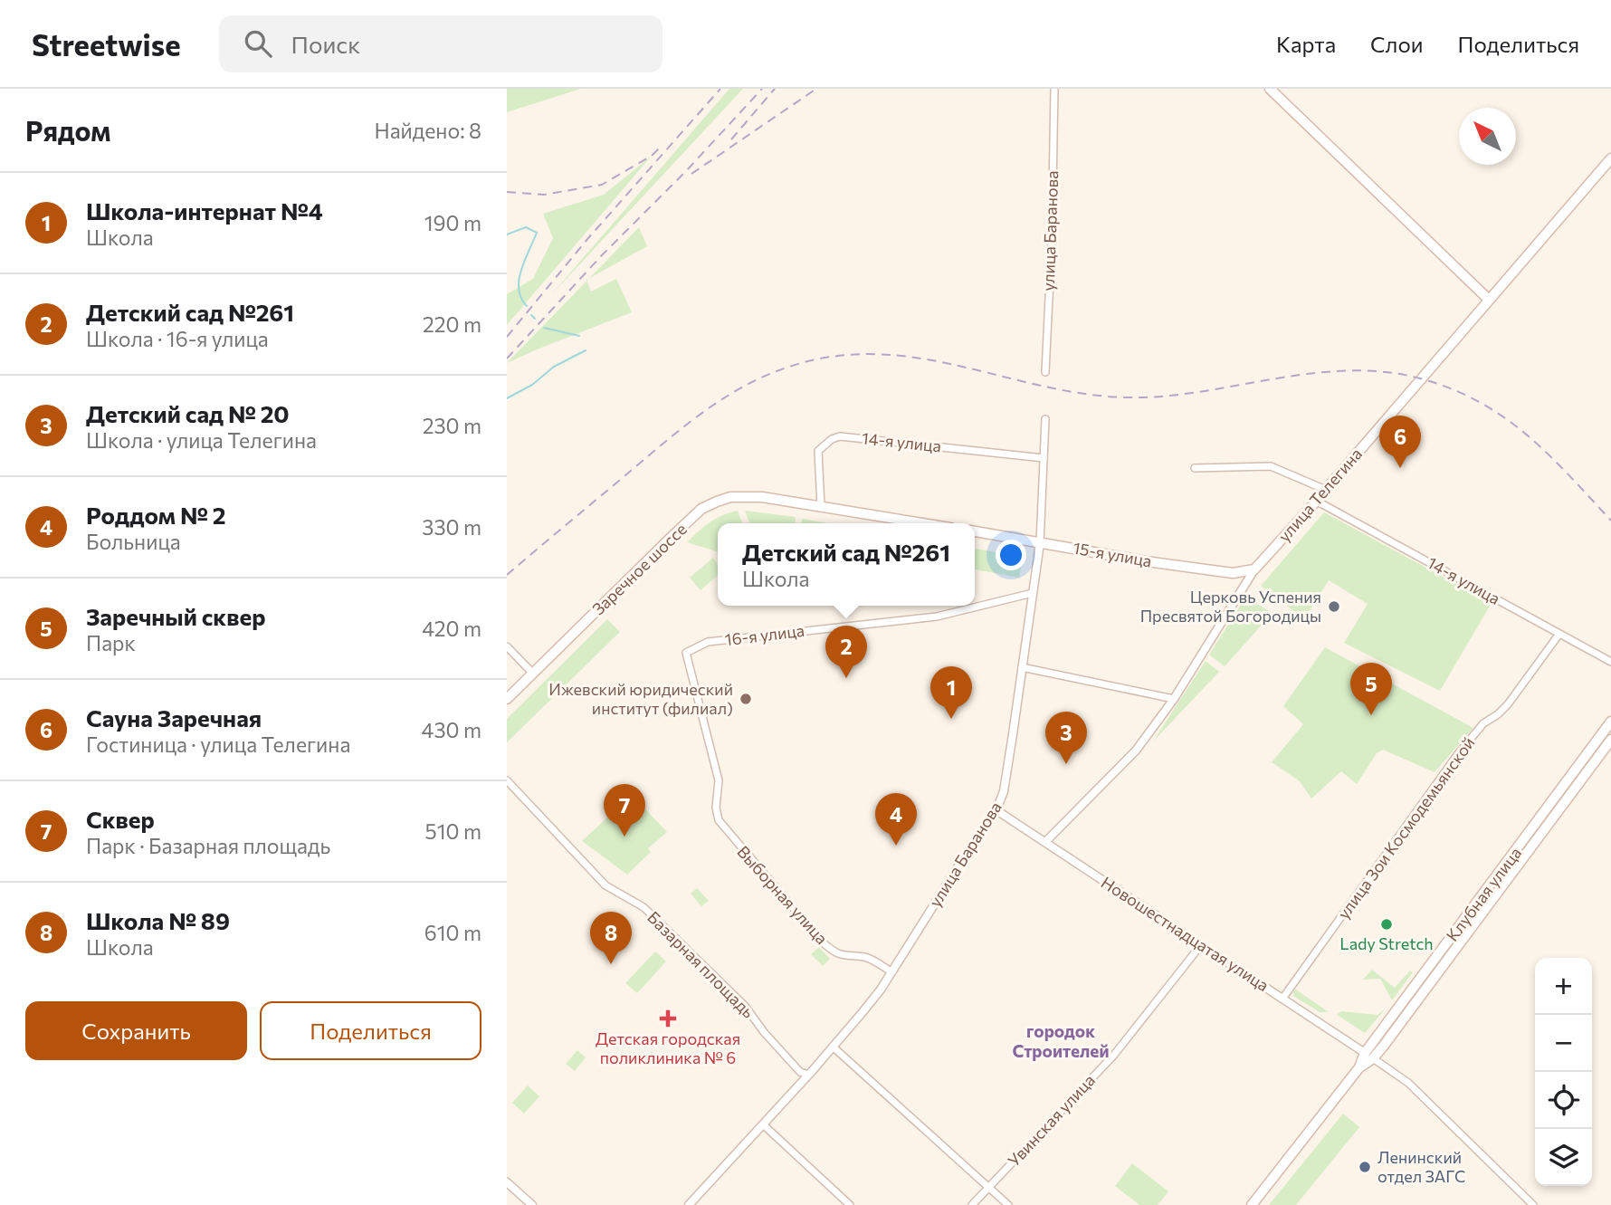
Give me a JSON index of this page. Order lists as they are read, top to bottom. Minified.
{"streets":{"main road":["улица Телегина","15-я улица","Заречное шоссе","Клубная улица"],"street":["улица Баранова","14-я улица","16-я улица","улица Зои Космодемьянской","Выборная улица","Новошестнадцатая улица","Базарная площадь","Увинская улица"]},"crossings":[["улица Баранова","14-я улица"],["улица Баранова","15-я улица"],["улица Баранова","16-я улица"],["улица Баранова","Выборная улица"],["улица Баранова","Новошестнадцатая улица"],["улица Баранова","Базарная площадь"],["14-я улица","улица Телегина"],["14-я улица","Заречное шоссе"],["14-я улица","улица Зои Космодемьянской"],["улица Телегина","15-я улица"],["улица Телегина","Новошестнадцатая улица"],["16-я улица","Выборная улица"],["улица Зои Космодемьянской","Новошестнадцатая улица"],["Клубная улица","Новошестнадцатая улица"],["Новошестнадцатая улица","Увинская улица"]],"districts":["городок Строителей"],"places":{"other":["Церковь Успения Пресвятой Богородицы","Ижевский юридический институт (филиал)","Lady Stretch","Ленинский отдел ЗАГС"],"health":["Детская городская поликлиника № 6"]},"north":"top left","page":{"header":"Streetwise","search":"Поиск","nav":["Карта","Слои","Поделиться"],"heading":["Рядом","Найдено: 8"],"list":[{"mark":"1","name":"Школа-интернат №4","note":"Школа","value":"190 m"},{"mark":"2","name":"Детский сад №261","note":"Школа · 16-я улица","value":"220 m"},{"mark":"3","name":"Детский сад № 20","note":"Школа · улица Телегина","value":"230 m"},{"mark":"4","name":"Роддом № 2","note":"Больница","value":"330 m"},{"mark":"5","name":"Заречный сквер","note":"Парк","value":"420 m"},{"mark":"6","name":"Сауна Заречная","note":"Гостиница · улица Телегина","value":"430 m"},{"mark":"7","name":"Сквер","note":"Парк · Базарная площадь","value":"510 m"},{"mark":"8","name":"Школа № 89","note":"Школа","value":"610 m"}],"pins":["6","2","5","1","3","7","4","8"],"popup":["Детский сад №261","Школа"],"map_buttons":["+","−"],"buttons":["Сохранить","Поделиться"]}}
